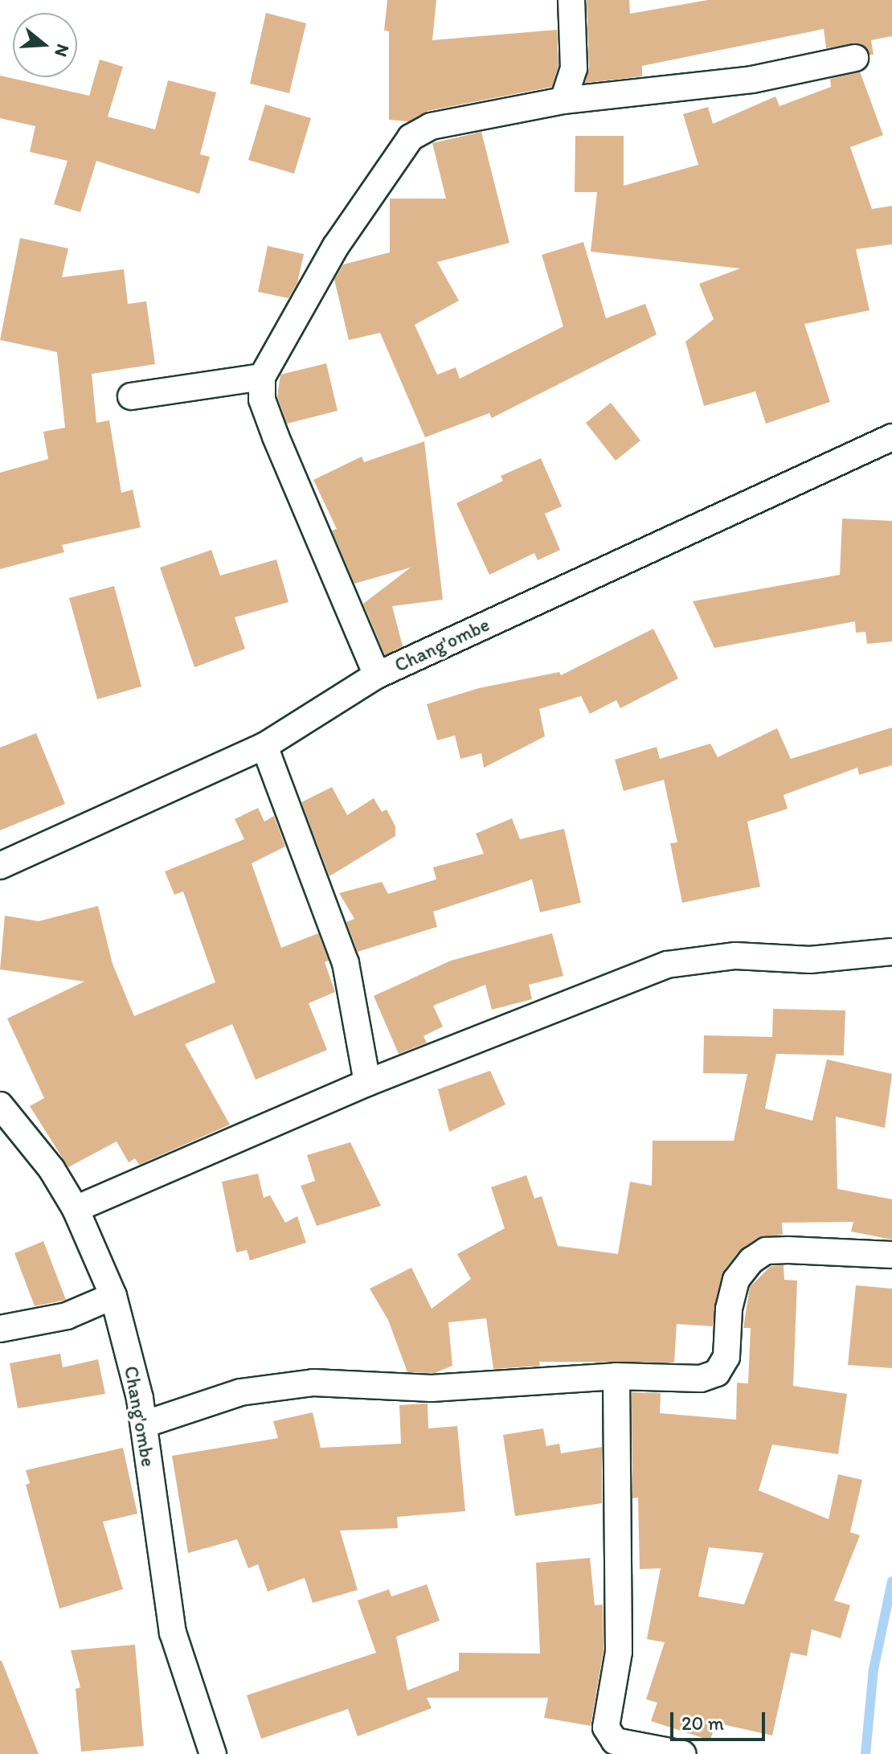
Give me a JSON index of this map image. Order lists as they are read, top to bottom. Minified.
{"streets":{"street":["Chang'ombe"]},"scale_bar":"20 m","north":"right"}
